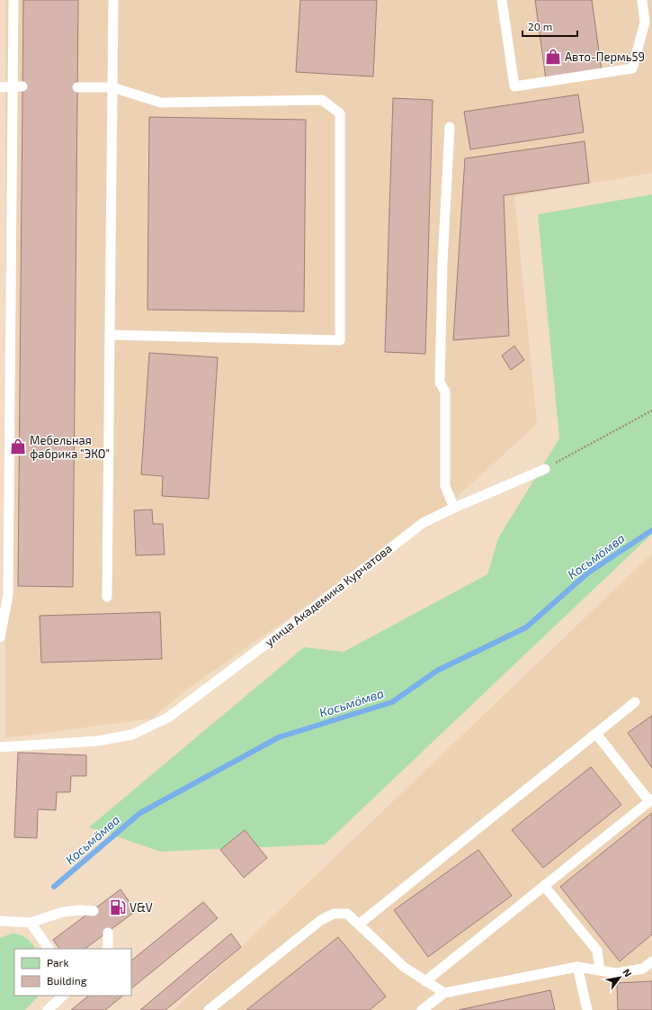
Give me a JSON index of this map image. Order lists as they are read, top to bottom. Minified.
{"streets":{"lane":["улица Академика Курчатова"]},"water":["Косьмӧмва"],"places":{"shop":["Авто-Пермь59","Мебельная фабрика \"ЭКО\""],"fuel station":["V&V"]},"legend":["Park","Building"],"scale_bar":"20 m","north":"top right"}
